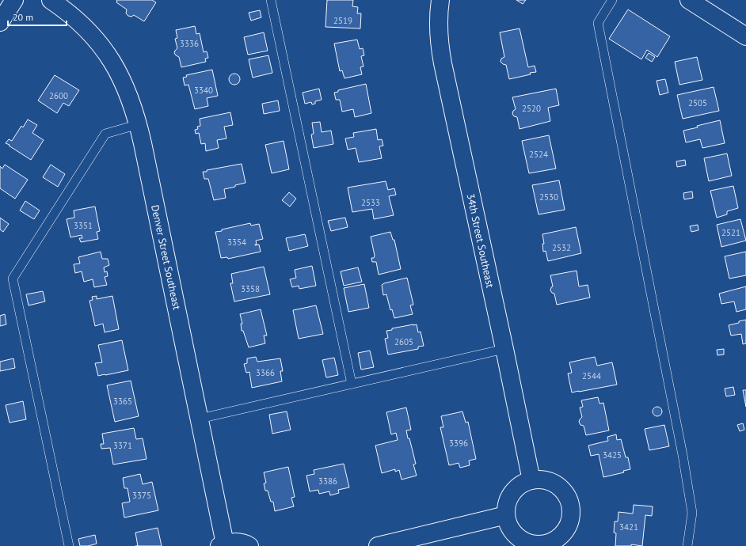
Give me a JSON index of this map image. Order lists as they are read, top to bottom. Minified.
{"streets":{"main road":["34th Street Southeast","Denver Street Southeast"]},"house_numbers":["2519","3336","3340","2600","2505","2520","2524","2530","2533","3351","2521","3354","2532","3358","2605","3366","2544","3365","3396","3371","3425","3386","3375","3421"],"scale_bar":"20 m"}
